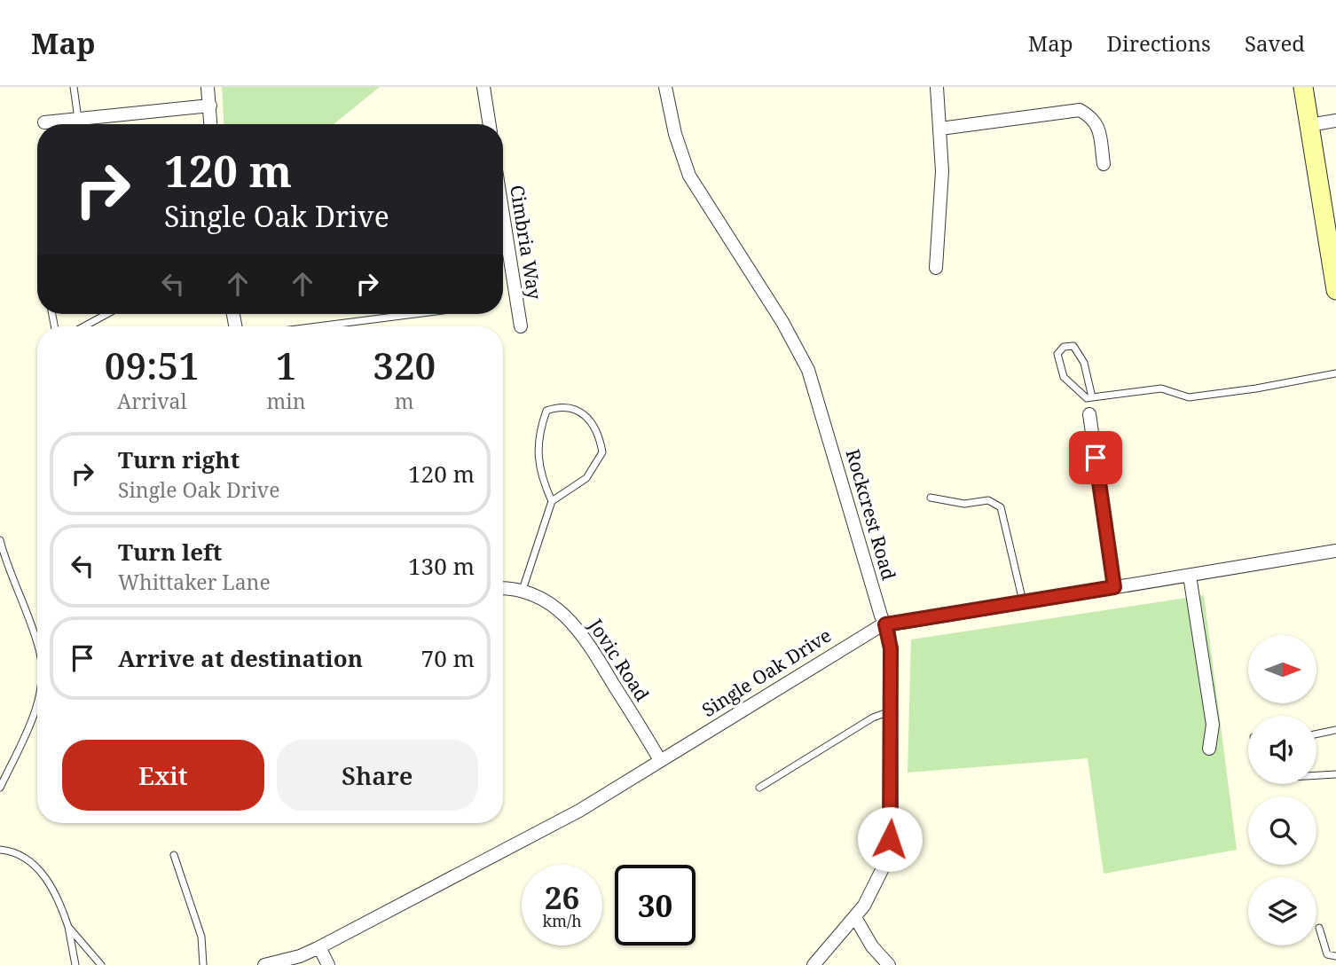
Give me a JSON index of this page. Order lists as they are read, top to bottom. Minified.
{"streets":{"street":["Cimbria Way","Rockcrest Road","Jovic Road","Single Oak Drive"]},"crossings":[["Rockcrest Road","Single Oak Drive"],["Jovic Road","Single Oak Drive"]],"north":"right","page":{"header":"Map","nav":["Map","Directions","Saved"],"turn":["120 m","Single Oak Drive"],"eta":["09:51","Arrival","1","min","320","m"],"list":[{"name":"Turn right","note":"Single Oak Drive","value":"120 m"},{"name":"Turn left","note":"Whittaker Lane","value":"130 m"},{"name":"Arrive at destination","value":"70 m"}],"buttons":["Exit","Share"],"speed":"26 km/h","limit":"30"}}
